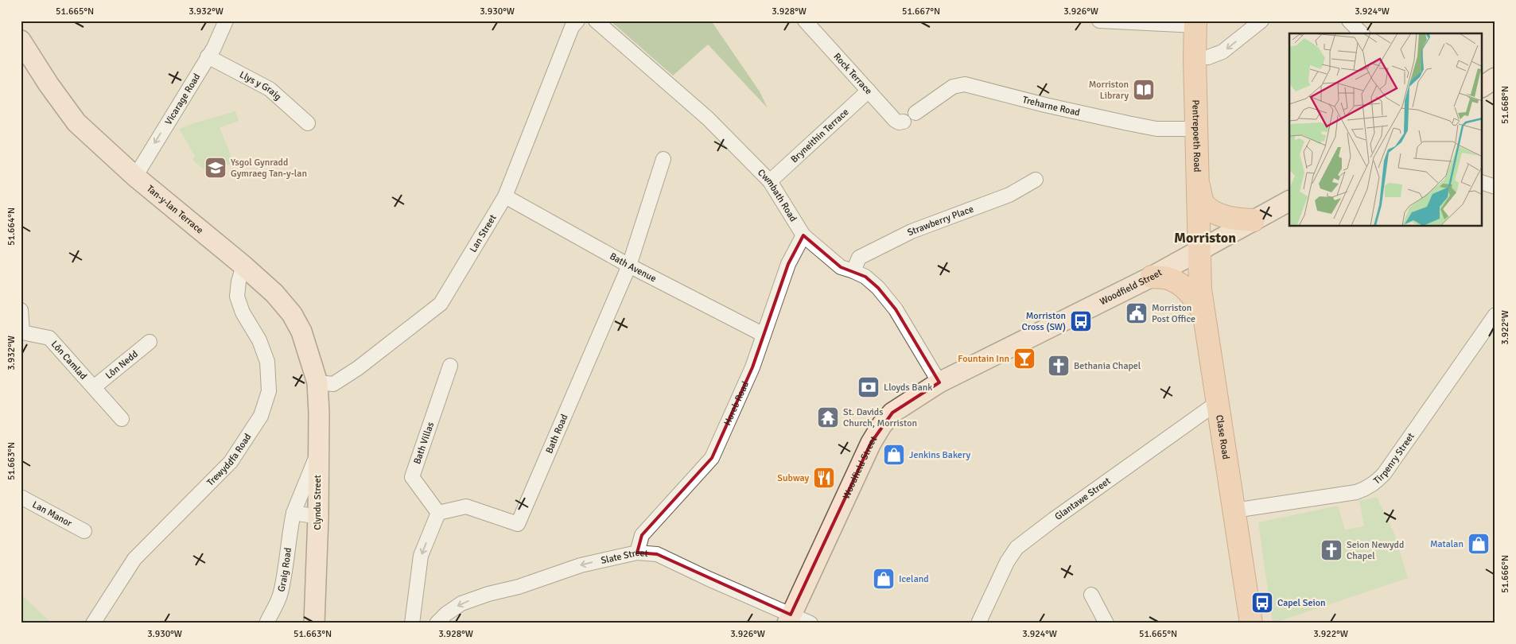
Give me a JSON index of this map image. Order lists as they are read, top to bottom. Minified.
{"streets":{"main road":["Pentrepoeth Road","Clase Road"],"street":["Rock Terrace","Llys y Graig","Vicarage Road","Treharne Road","Bryneithin Terrace","Cwmbath Road","Tan-y-lan Terrace","Strawberry Place","Lan Street","Bath Avenue","Woodfield Street","Lôn Camlad","Lôn Nedd","Horeb Road","Bath Road","Bath Villas","Tirpenry Street","Trewyddfa Road","Glantawe Street","Clyndu Street","Lan Manor","Slate Street","Graig Road"]},"crossings":[["Rock Terrace","Bryneithin Terrace"],["Llys y Graig","Vicarage Road"],["Vicarage Road","Tan-y-lan Terrace"],["Treharne Road","Pentrepoeth Road"],["Bryneithin Terrace","Cwmbath Road"],["Pentrepoeth Road","Woodfield Street"],["Pentrepoeth Road","Clase Road"],["Cwmbath Road","Strawberry Place"],["Cwmbath Road","Woodfield Street"],["Cwmbath Road","Horeb Road"],["Tan-y-lan Terrace","Lan Street"],["Tan-y-lan Terrace","Trewyddfa Road"],["Tan-y-lan Terrace","Clyndu Street"],["Lan Street","Bath Avenue"],["Lan Street","Clyndu Street"],["Bath Avenue","Horeb Road"],["Bath Avenue","Bath Road"],["Woodfield Street","Clase Road"],["Woodfield Street","Slate Street"],["Lôn Camlad","Lôn Nedd"],["Horeb Road","Slate Street"],["Bath Road","Bath Villas"],["Clase Road","Tirpenry Street"],["Clase Road","Glantawe Street"],["Clyndu Street","Graig Road"]],"one_way":["Vicarage Road","Slate Street"],"districts":["Morriston"],"places":{"library":["Morriston Library"],"school or university":["Ysgol Gynradd Gymraeg Tan-y-lan"],"public building":["Morriston Post Office"],"bus stop":["Morriston Cross (SW)","Capel Seion"],"bar":["Fountain Inn"],"church":["Bethania Chapel","Seion Newydd Chapel"],"bank":["Lloyds Bank"],"temple":["St. Davids Church, Morriston"],"shop":["Jenkins Bakery","Matalan","Iceland"],"restaurant":["Subway"]},"coordinates":["51.665°N","3.932°W","3.930°W","3.928°W","51.667°N","3.926°W","3.924°W","51.668°N","51.664°N","3.922°W","51.663°N","51.666°N"]}
